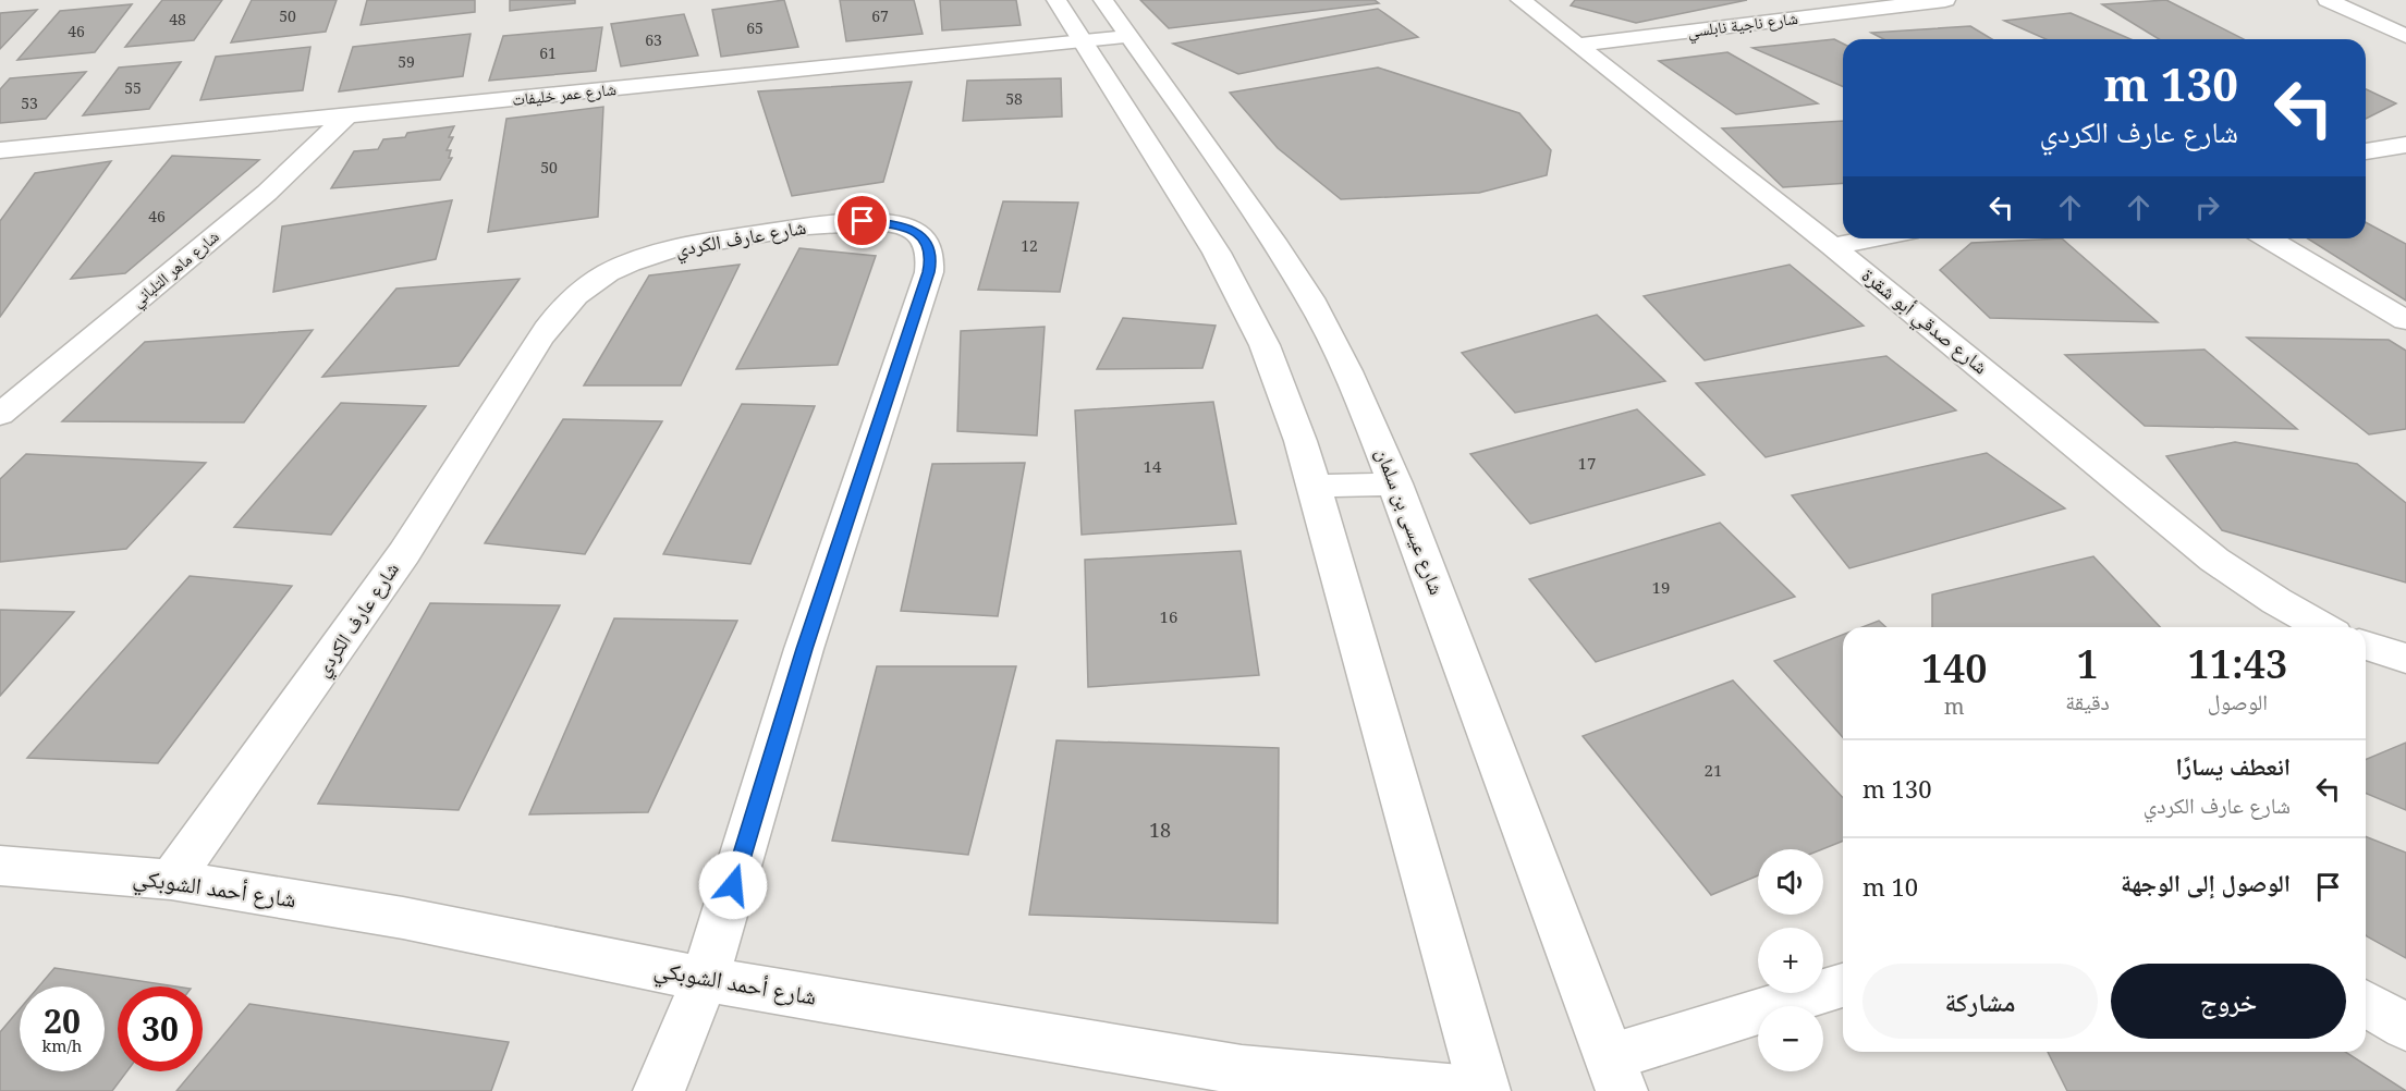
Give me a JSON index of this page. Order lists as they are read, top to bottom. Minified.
{"streets":{"street":["شارع ناجية نابلسي","شارع عمر خليفات","شارع عارف الكردي","شارع ماهر التلباني","شارع صدقي أبو شقرة","شارع عيسى بن سلمان","شارع أحمد الشوبكي"]},"crossings":[["شارع ناجية نابلسي","شارع صدقي أبو شقرة"],["شارع عمر خليفات","شارع ماهر التلباني"],["شارع عمر خليفات","شارع عيسى بن سلمان"],["شارع عارف الكردي","شارع أحمد الشوبكي"]],"house_numbers":["50","67","48","65","46","63","61","59","55","58","53","50","46","12","17","14","19","16","21","18"],"page":{"turn":["130 m","شارع عارف الكردي"],"eta":["11:43","الوصول","1","دقيقة","140","m"],"list":[{"name":"انعطف يسارًا","note":"شارع عارف الكردي","value":"130 m"},{"name":"الوصول إلى الوجهة","value":"10 m"}],"map_buttons":["+","−"],"buttons":["خروج","مشاركة"],"speed":"20 km/h","limit":"30"}}
